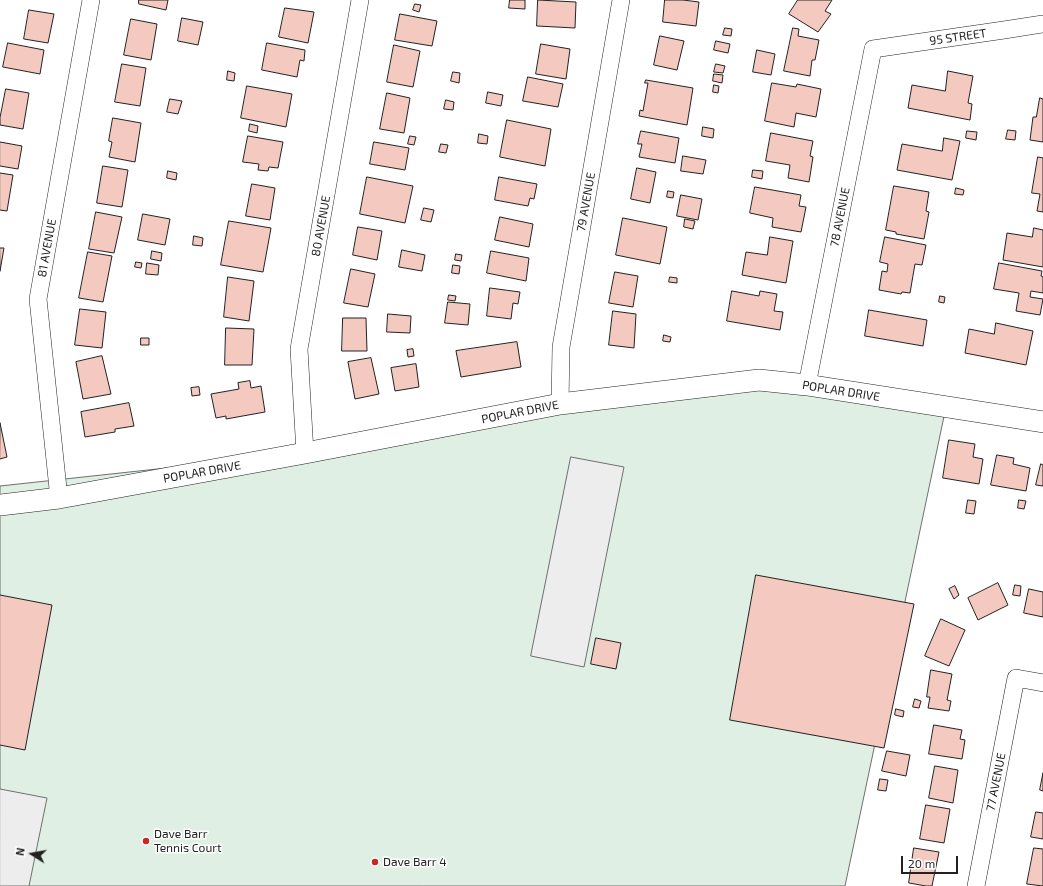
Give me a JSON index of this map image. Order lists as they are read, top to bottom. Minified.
{"streets":{"street":["95 STREET","79 AVENUE","78 AVENUE","80 AVENUE","81 AVENUE","POPLAR DRIVE","77 AVENUE"]},"crossings":[["95 STREET","78 AVENUE"],["79 AVENUE","POPLAR DRIVE"],["78 AVENUE","POPLAR DRIVE"],["80 AVENUE","POPLAR DRIVE"],["81 AVENUE","POPLAR DRIVE"]],"places":["Dave Barr Tennis Court","Dave Barr 4"],"scale_bar":"20 m","north":"left"}
